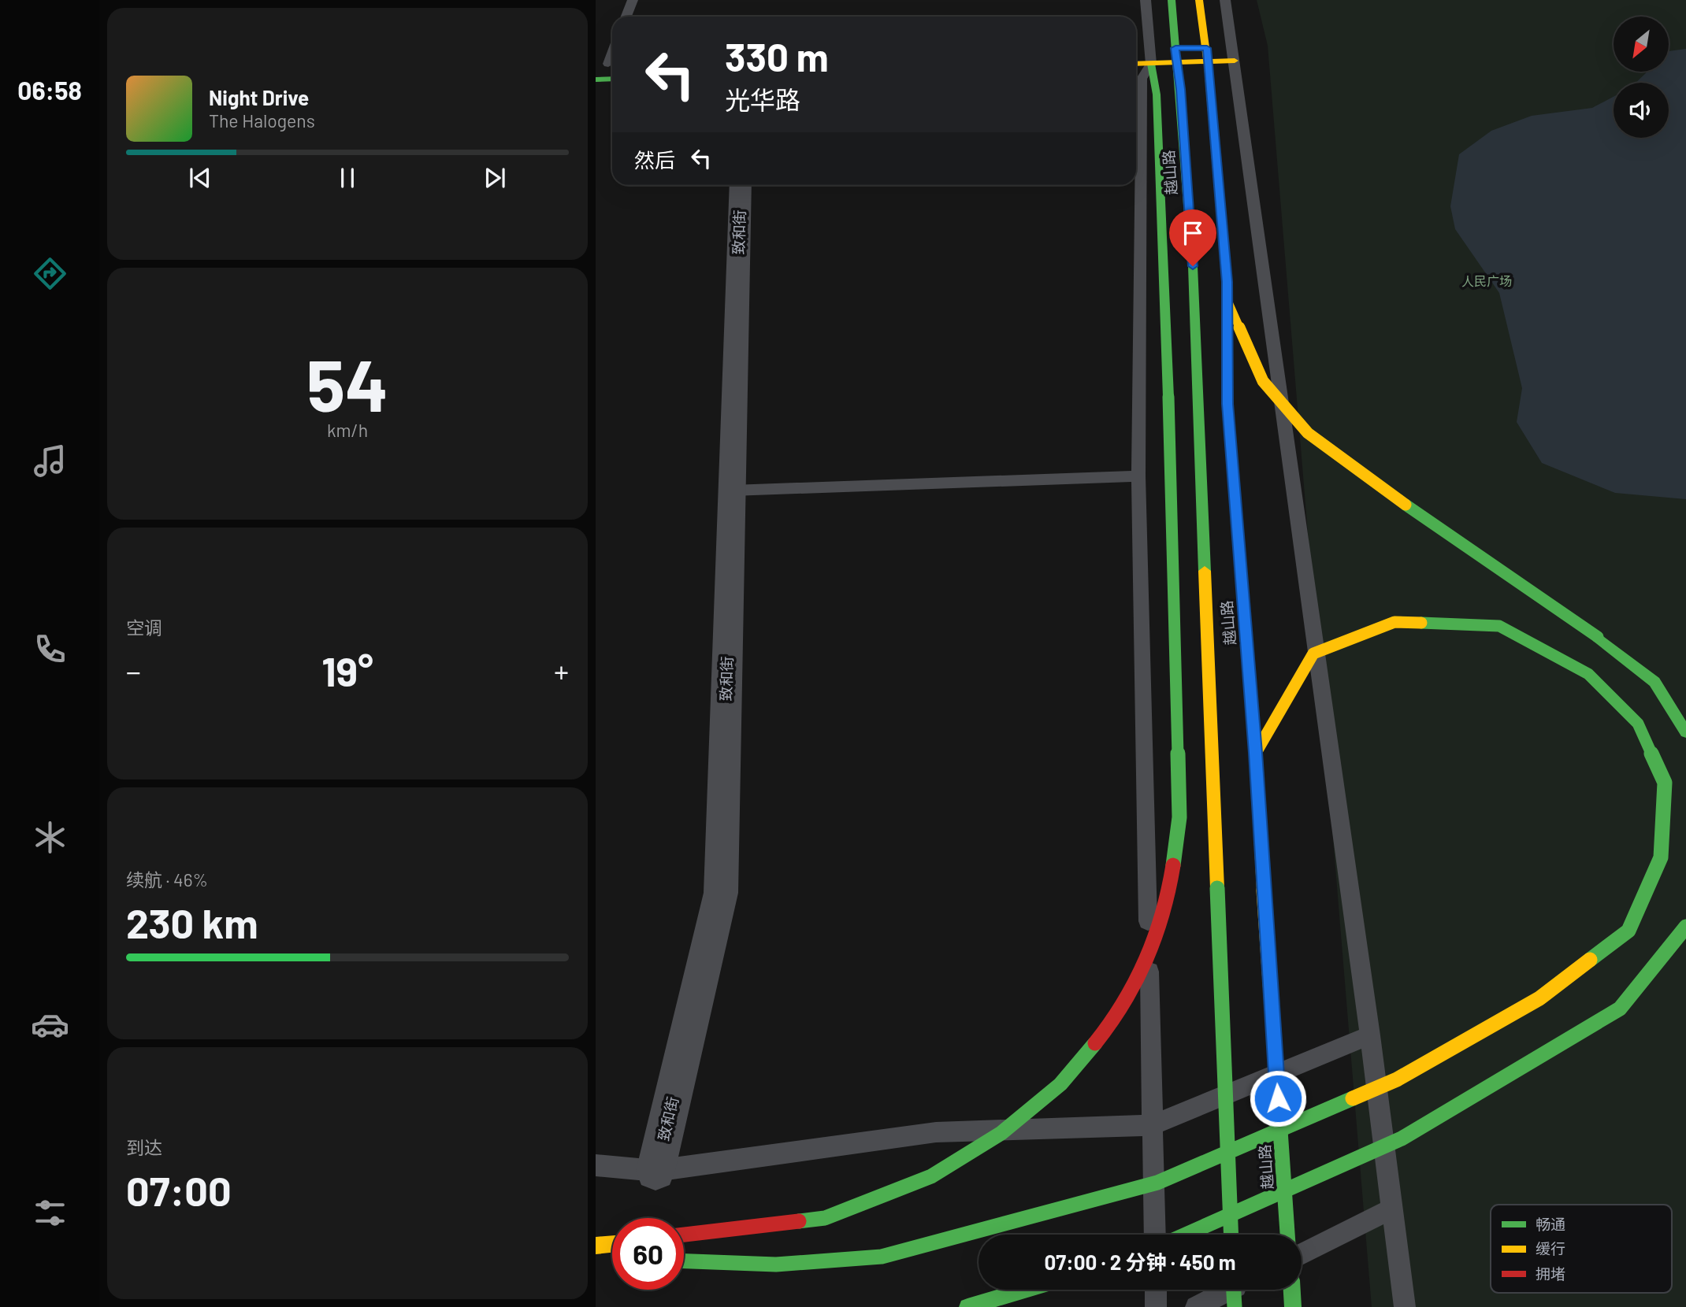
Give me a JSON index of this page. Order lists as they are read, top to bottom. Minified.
{"streets":{"main road":["越山路"],"street":["致和街"]},"parks":["人民广场"],"legend":["畅通","缓行","拥堵"],"north":"bottom left","page":{"tabs":"06:58","turn":["330 m","光华路"],"song":["Night Drive","The Halogens"],"then":"然后","tile":[["54","km/h"],"空调",["续航 · 46%","230 km"],["到达","07:00"]],"heat":["−","19°","+"],"limit":"60","trip":"07:00 · 2 分钟 · 450 m"}}
